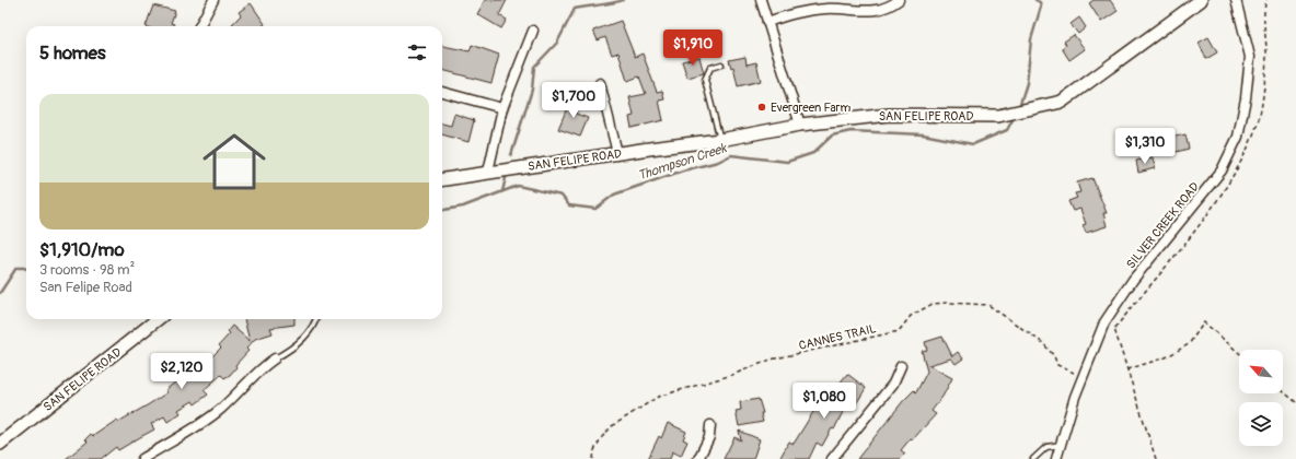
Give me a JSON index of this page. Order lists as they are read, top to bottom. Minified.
{"streets":{"street":["SAN FELIPE ROAD","SILVER CREEK ROAD"],"path":["CANNES TRAIL"]},"crossings":[["SILVER CREEK ROAD","CANNES TRAIL"]],"water":["Thompson Creek"],"places":["Evergreen Farm"],"north":"top left","page":{"heading":"5 homes","price":["$1,910","$1,700","$1,310","$2,120","$1,080"],"list":[{"name":"$1,910/mo","note":"3 rooms · 98 m² · San Felipe Road"}]}}
